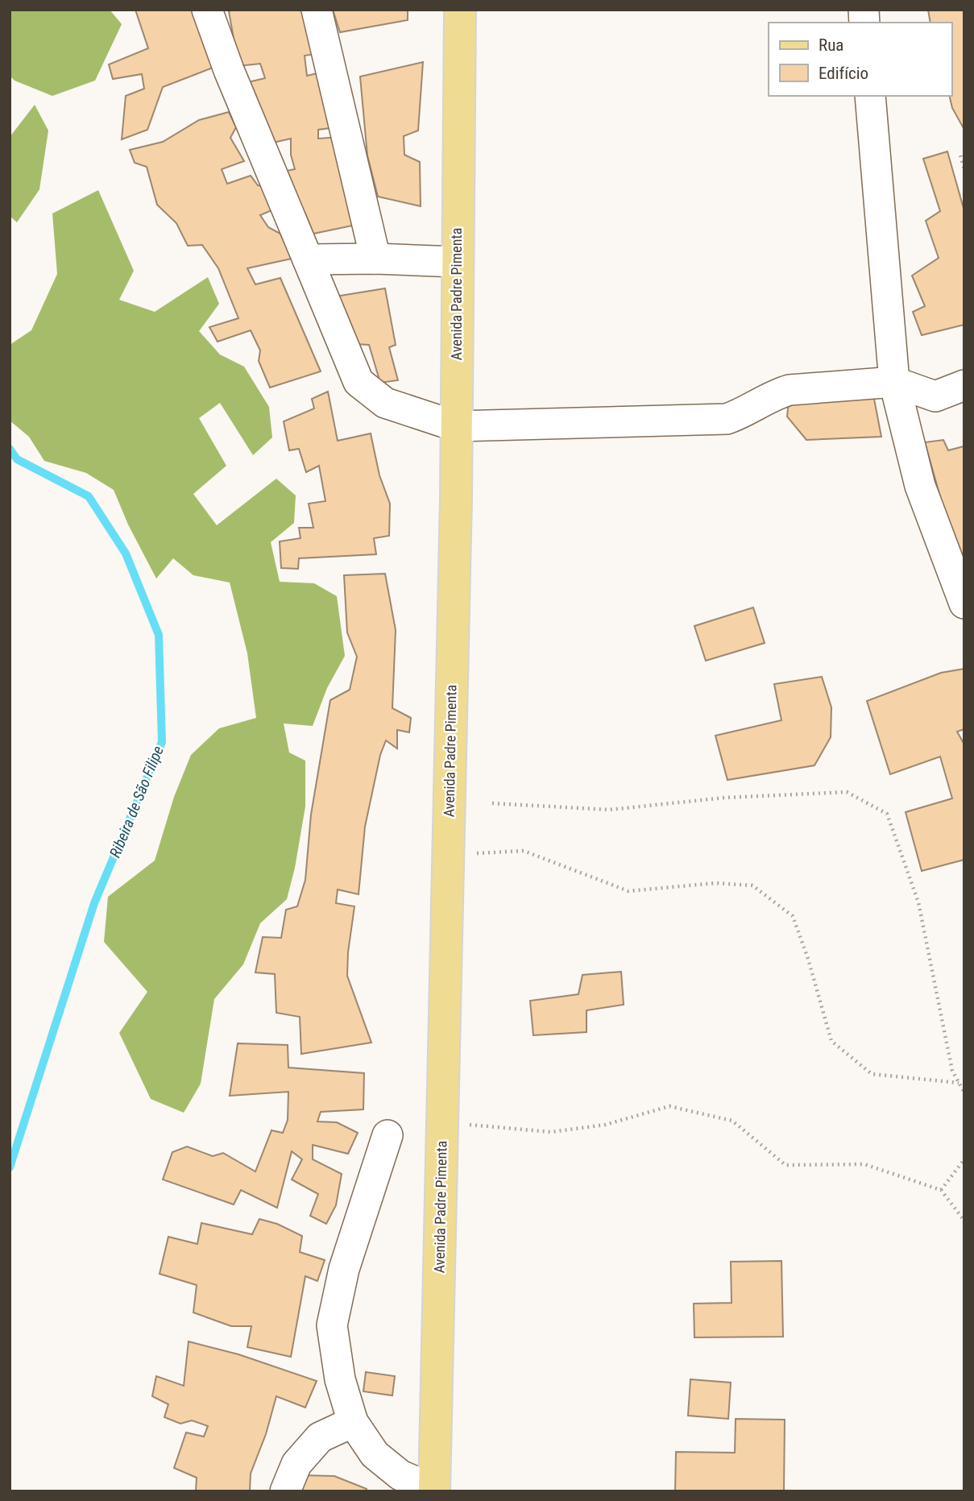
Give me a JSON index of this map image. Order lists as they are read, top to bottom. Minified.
{"streets":{"main road":["Avenida Padre Pimenta"]},"water":["Ribeira de São Filipe"],"legend":["Rua","Edifício"]}
